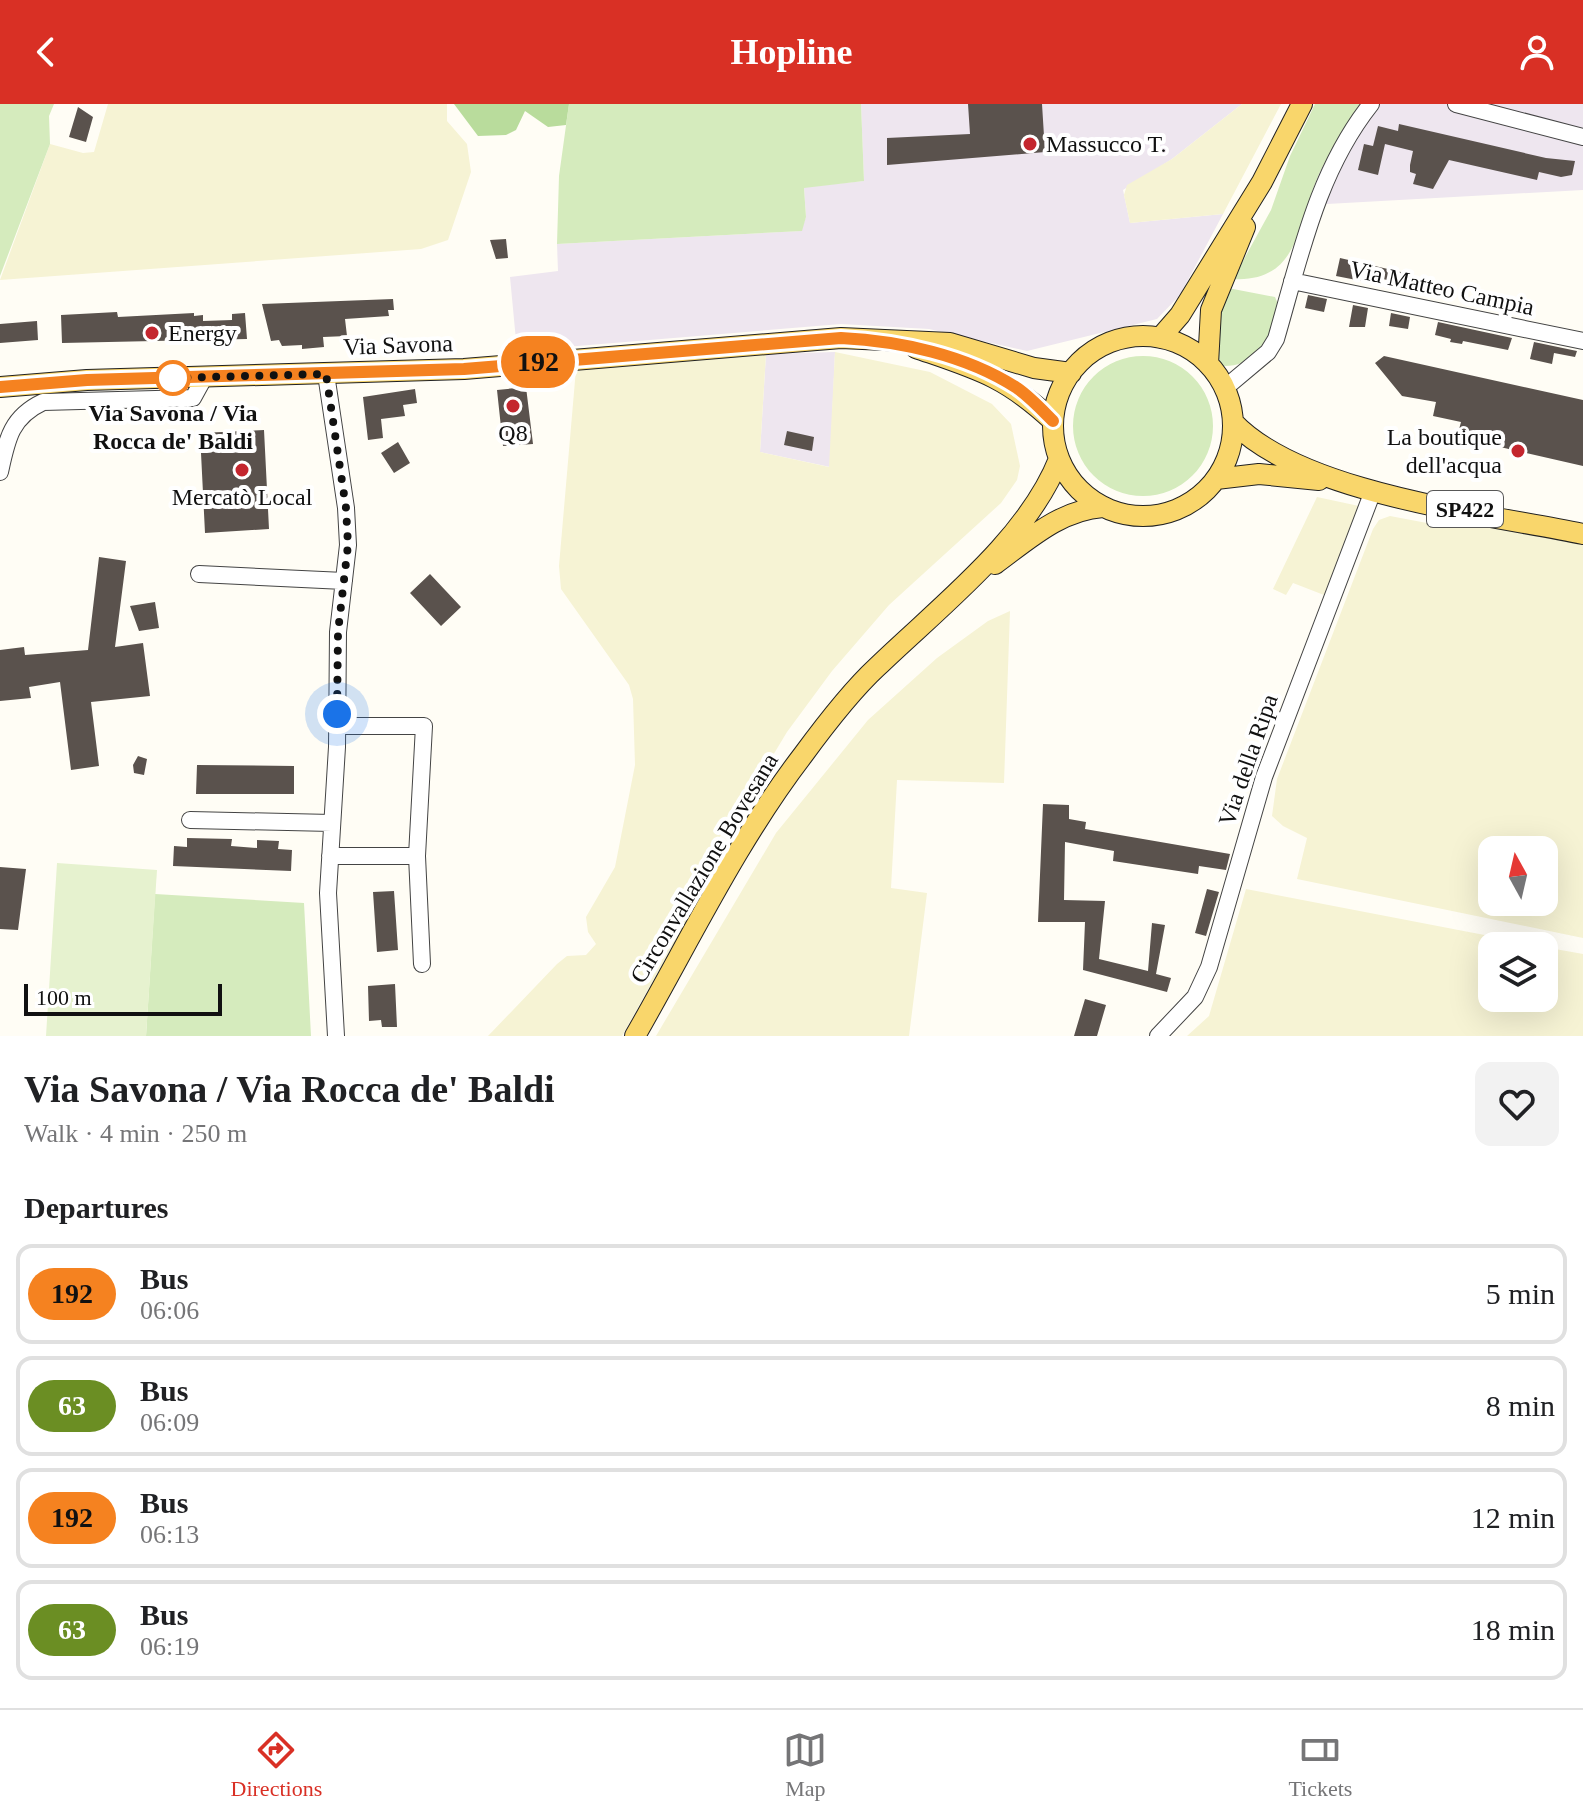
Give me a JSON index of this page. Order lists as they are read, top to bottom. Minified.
{"streets":{"main road":["Via Savona","SP422","Circonvallazione Bovesana"],"street":["Via Matteo Campia","Via della Ripa"]},"crossings":[["Via Savona","SP422"],["Via Savona","Circonvallazione Bovesana"],["SP422","Via della Ripa"],["SP422","Circonvallazione Bovesana"]],"places":["Massucco T.","Energy","Via Savona / Via Rocca de' Baldi","Q8","La boutique dell'acqua","Mercatò Local"],"lines":["bus line 192"],"scale_bar":"100 m","north":"top","page":{"header":"Hopline","on_map":"192","scale":"100 m","heading":[["Via Savona / Via Rocca de' Baldi","Walk · 4 min · 250 m"],"Departures"],"list":[{"mark":"192","name":"Bus","note":"06:06","value":"5 min"},{"mark":"63","name":"Bus","note":"06:09","value":"8 min"},{"mark":"192","name":"Bus","note":"06:13","value":"12 min"},{"mark":"63","name":"Bus","note":"06:19","value":"18 min"}],"tabs":["Directions","Map","Tickets"]}}
